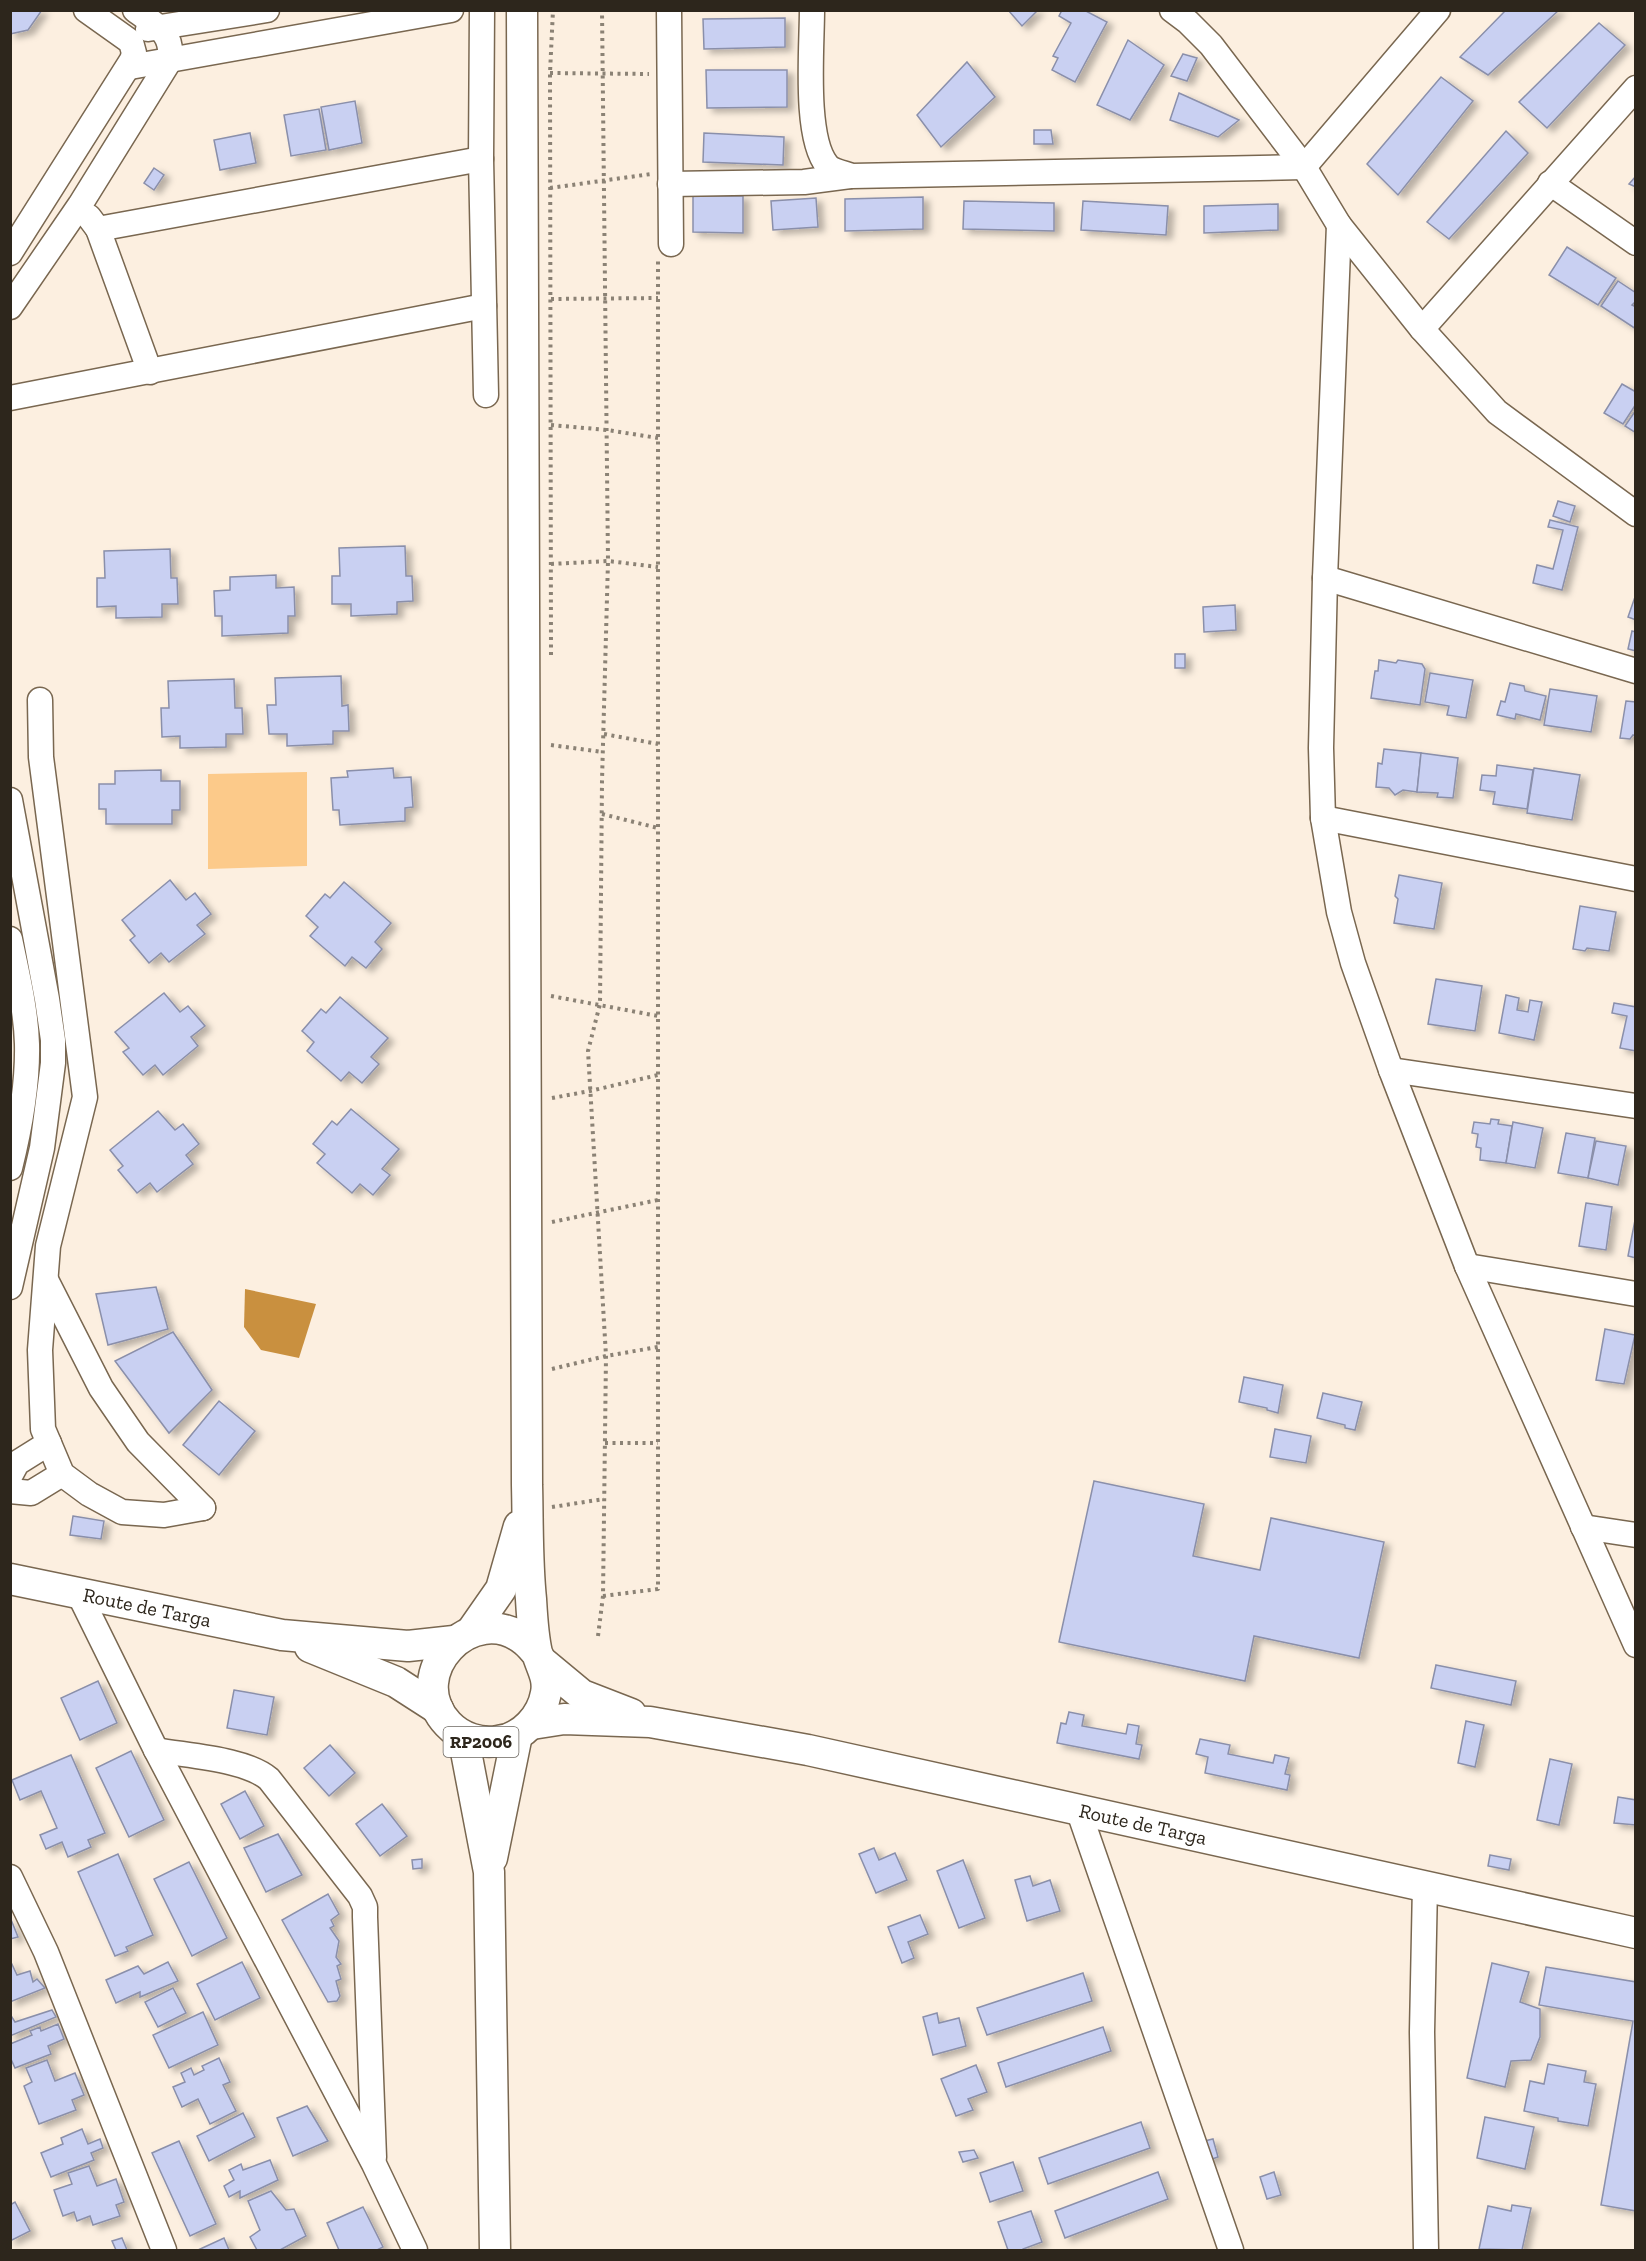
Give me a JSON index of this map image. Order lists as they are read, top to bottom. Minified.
{"streets":{"main road":["Route de Targa","RP2006"]},"crossings":[["Route de Targa","RP2006"]]}
